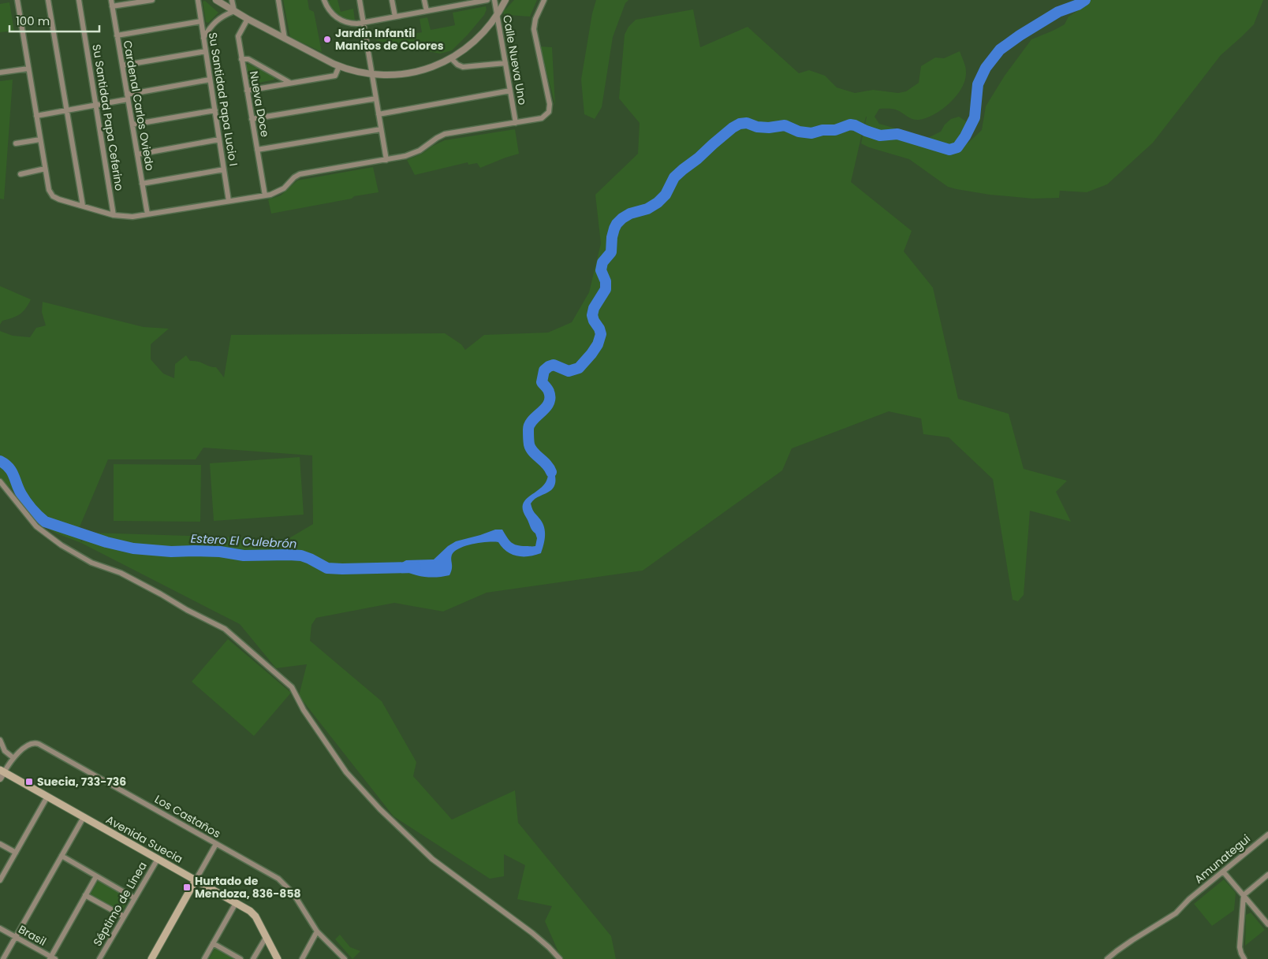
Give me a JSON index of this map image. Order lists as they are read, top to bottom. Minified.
{"streets":{"main road":["Avenida Suecia"],"street":["Calle Nueva Uno","Su Santidad Papa Lucio I","Nueva Doce","Cardenal Carlos Oviedo","Su Santidad Papa Ceferino","Los Castaños","Amunategui","Séptimo de Línea","Brasil"]},"crossings":[["Los Castaños","Avenida Suecia"],["Avenida Suecia","Séptimo de Línea"]],"water":["Estero El Culebrón"],"places":{"other":["Jardín Infantil Manitos de Colores"],"transit":["Suecia, 733-736","Hurtado de Mendoza, 836-858"]},"scale_bar":"100 m"}
